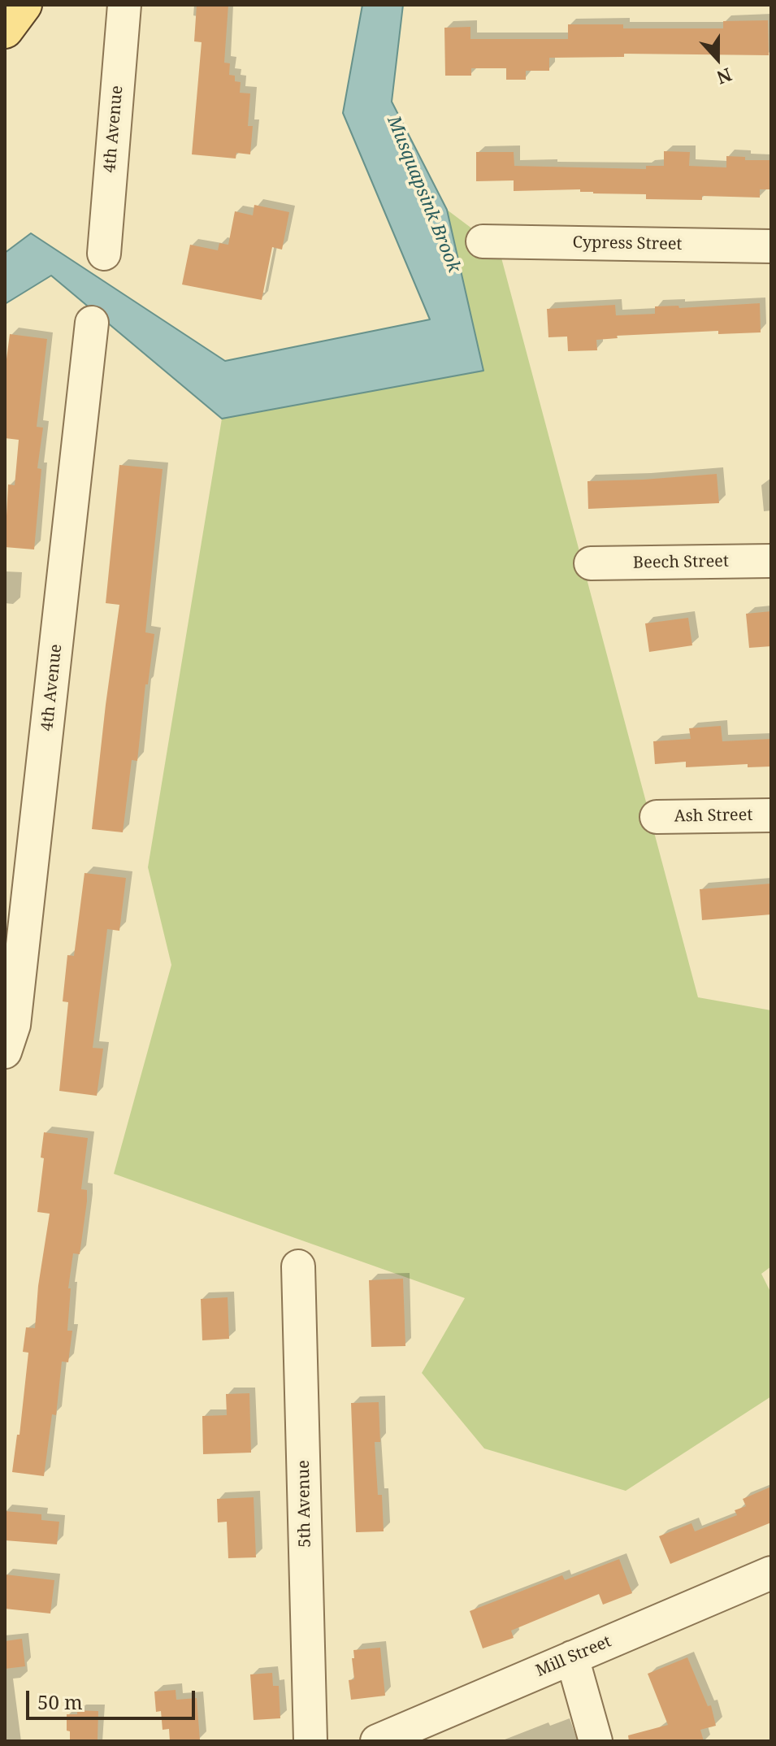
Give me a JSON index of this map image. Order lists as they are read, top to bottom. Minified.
{"streets":{"street":["4th Avenue","Cypress Street","Beech Street","Ash Street","5th Avenue","Mill Street"]},"water":["Musquapsink Brook"],"scale_bar":"50 m","north":"bottom"}
